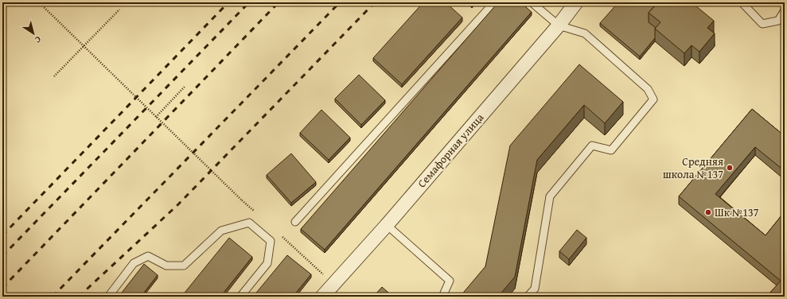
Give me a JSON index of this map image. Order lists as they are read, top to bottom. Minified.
{"streets":{"street":["Семафорная улица"]},"places":["Средняя школа №137","Шк №137"],"north":"bottom right"}
